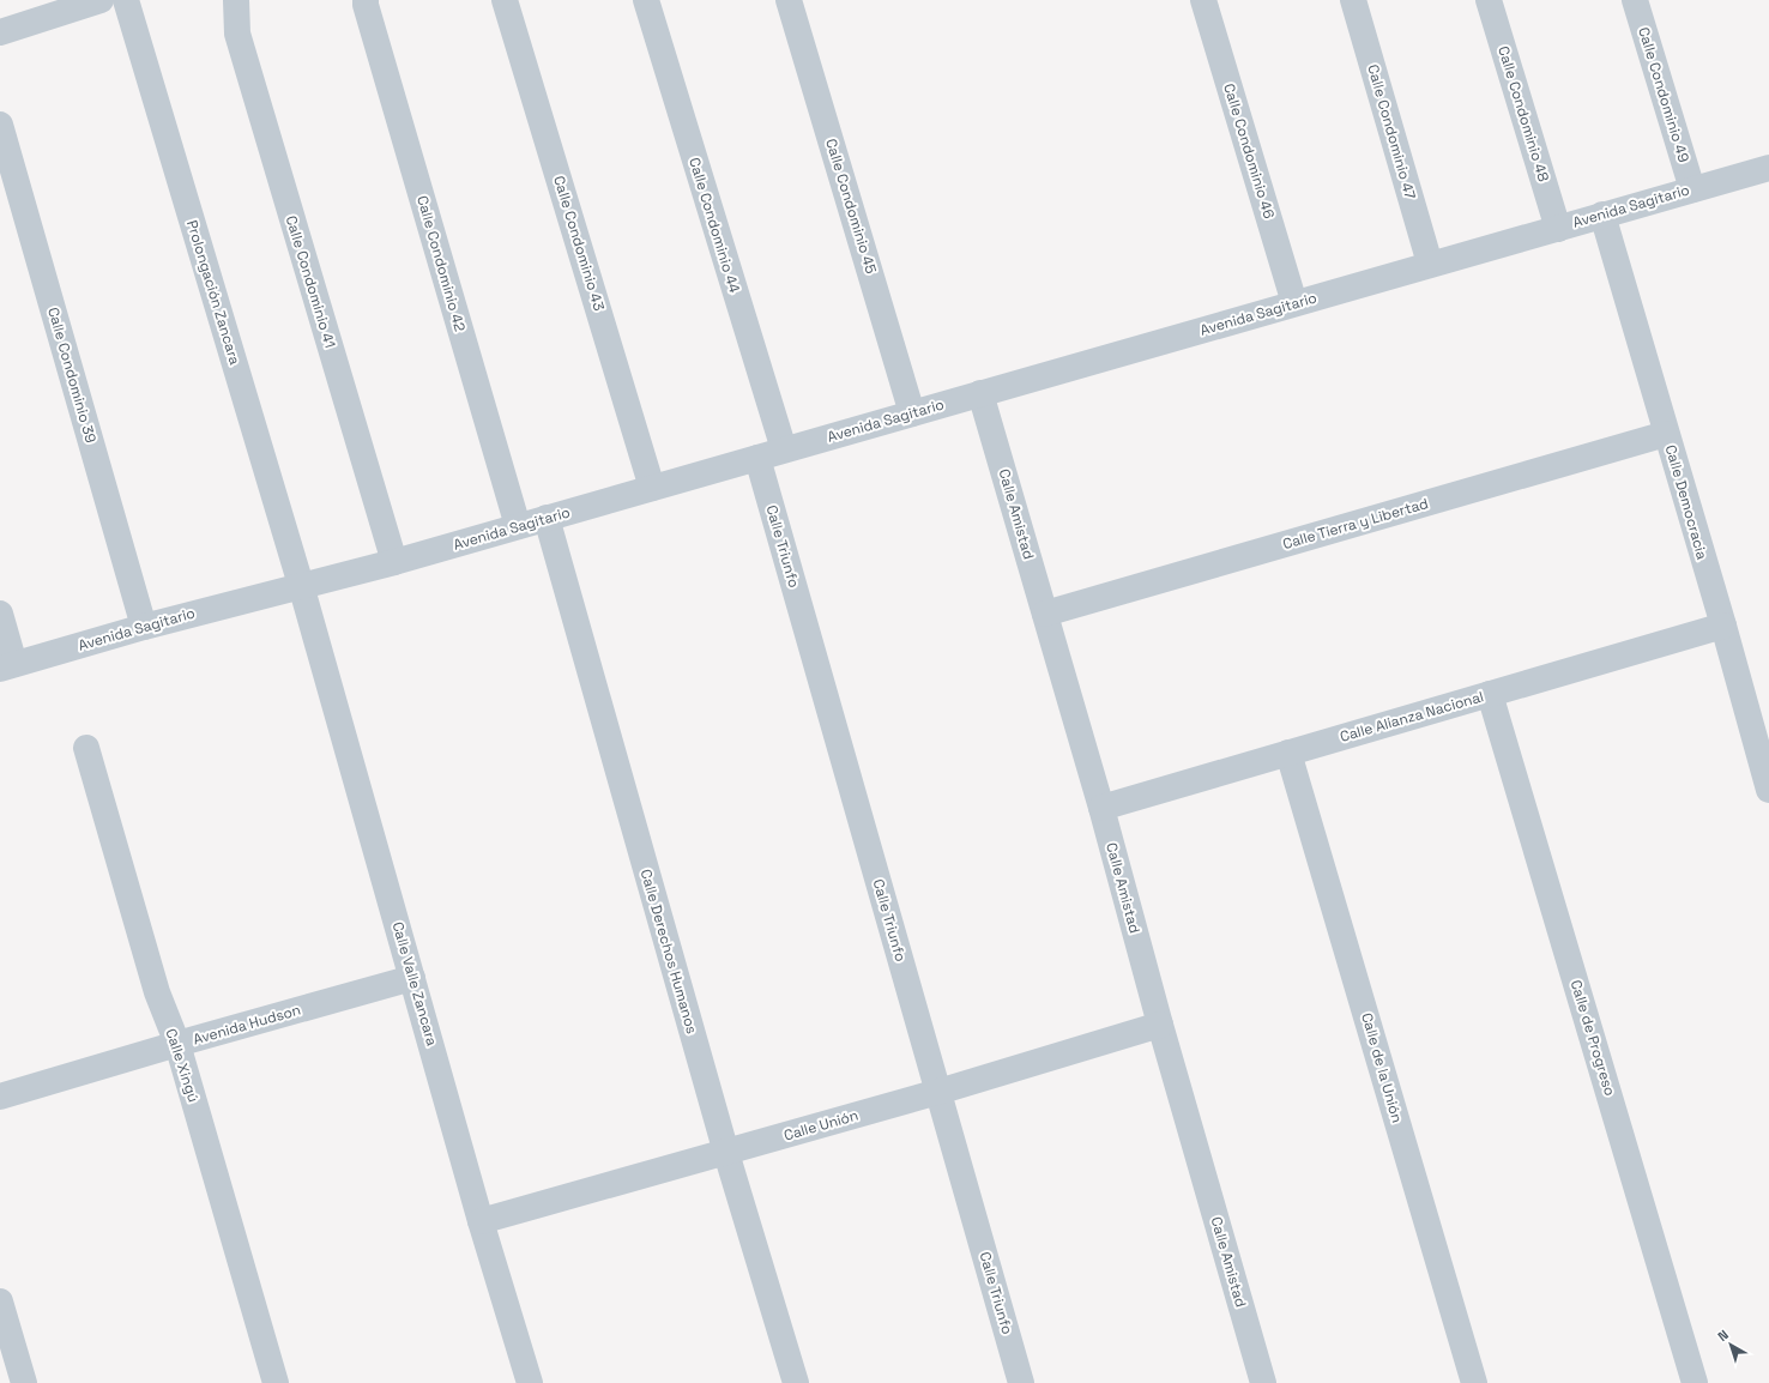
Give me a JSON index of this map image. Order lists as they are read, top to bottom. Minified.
{"streets":{"street":["Calle Condominio 49","Calle Condominio 48","Calle Condominio 47","Calle Condominio 46","Calle Condominio 45","Avenida Sagitario","Calle Condominio 44","Calle Condominio 43","Calle Condominio 42","Calle Condominio 41","Prolongación Zancara","Calle Condominio 39","Calle Democracia","Calle Amistad","Calle Tierra y Libertad","Calle Triunfo","Calle Alianza Nacional","Calle Derechos Humanos","Calle Valle Zancara","Avenida Hudson","Calle de Progreso","Calle Xingú","Calle de la Unión","Calle Unión"]},"crossings":[["Calle Condominio 49","Avenida Sagitario"],["Calle Condominio 48","Avenida Sagitario"],["Calle Condominio 47","Avenida Sagitario"],["Calle Condominio 46","Avenida Sagitario"],["Calle Condominio 45","Avenida Sagitario"],["Avenida Sagitario","Calle Condominio 44"],["Avenida Sagitario","Calle Condominio 43"],["Avenida Sagitario","Calle Condominio 42"],["Avenida Sagitario","Calle Condominio 41"],["Avenida Sagitario","Prolongación Zancara"],["Avenida Sagitario","Calle Condominio 39"],["Avenida Sagitario","Calle Democracia"],["Avenida Sagitario","Calle Amistad"],["Avenida Sagitario","Calle Triunfo"],["Avenida Sagitario","Calle Derechos Humanos"],["Avenida Sagitario","Calle Valle Zancara"],["Prolongación Zancara","Calle Valle Zancara"],["Calle Democracia","Calle Tierra y Libertad"],["Calle Democracia","Calle Alianza Nacional"],["Calle Amistad","Calle Tierra y Libertad"],["Calle Amistad","Calle Alianza Nacional"],["Calle Amistad","Calle Unión"],["Calle Triunfo","Calle Unión"],["Calle Alianza Nacional","Calle de Progreso"],["Calle Alianza Nacional","Calle de la Unión"],["Calle Derechos Humanos","Calle Unión"],["Calle Valle Zancara","Avenida Hudson"],["Calle Valle Zancara","Calle Unión"],["Avenida Hudson","Calle Xingú"]],"north":"top left"}
